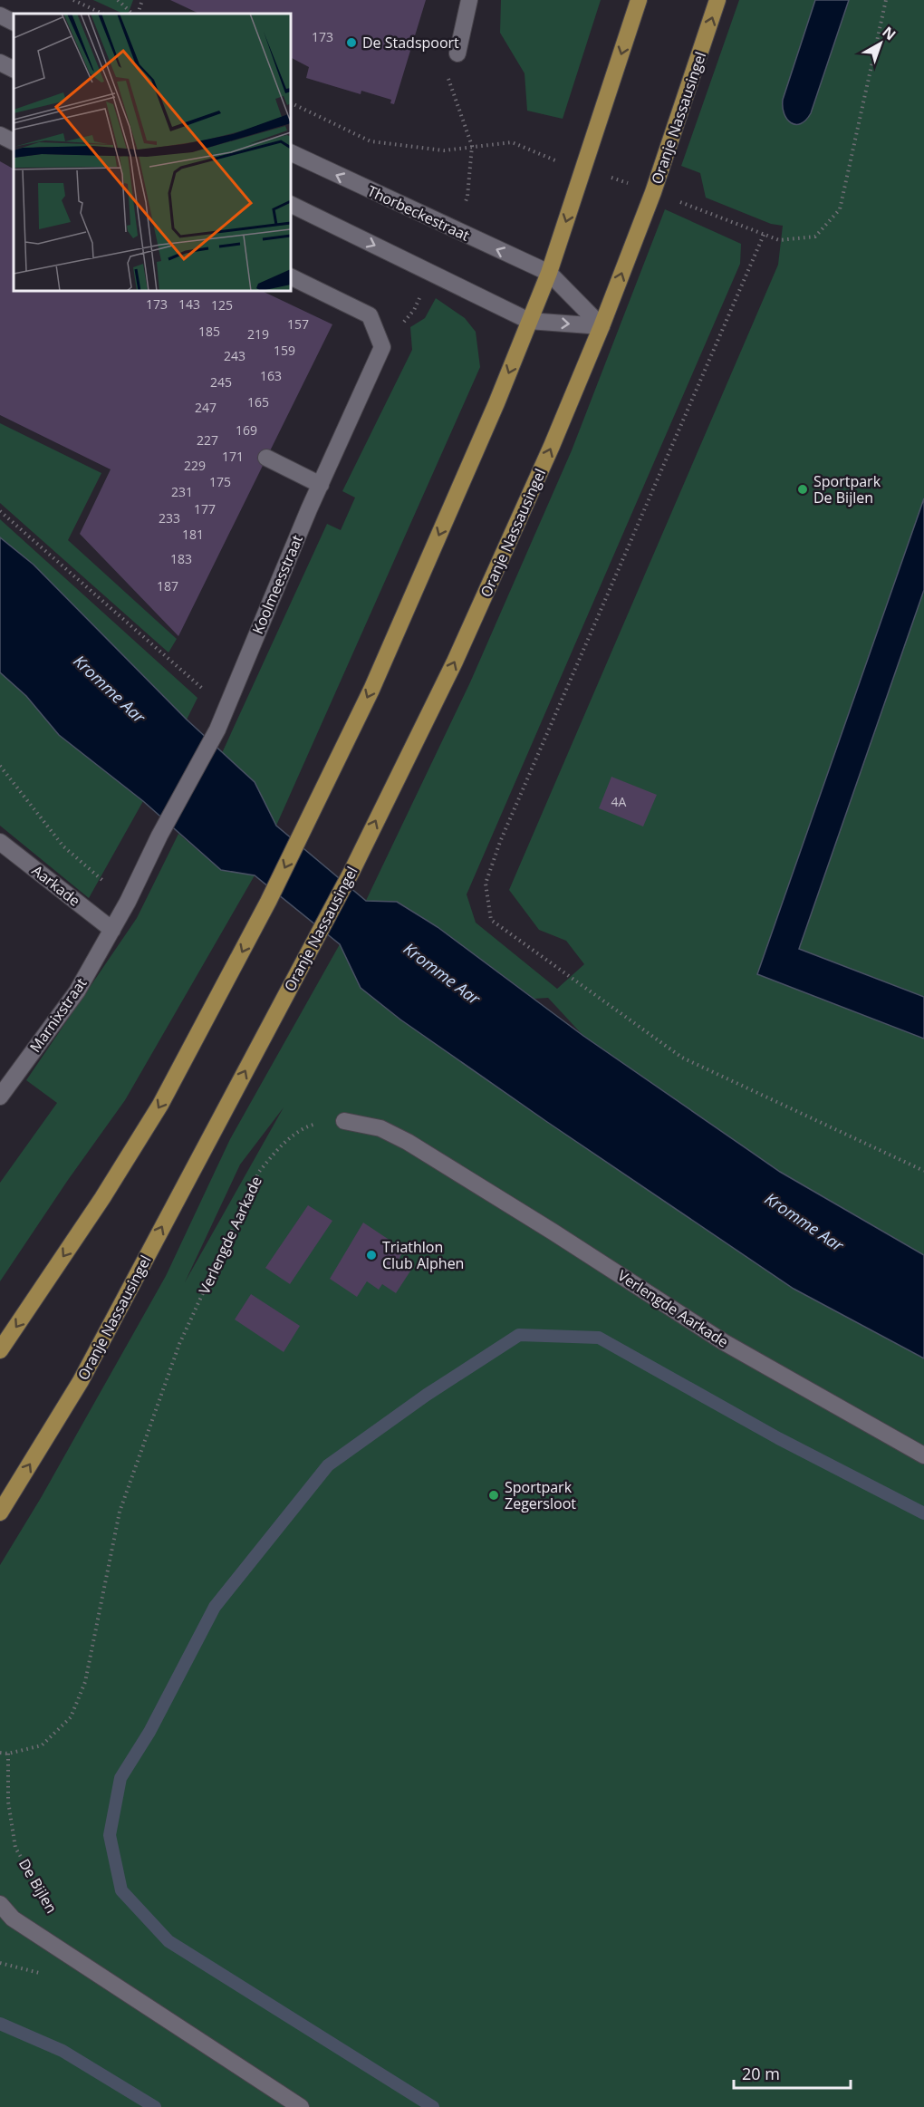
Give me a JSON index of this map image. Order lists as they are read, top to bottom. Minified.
{"streets":{"main road":["Oranje Nassausingel"],"street":["Thorbeckestraat","Koolmeesstraat","Aarkade","Marnixstraat","Verlengde Aarkade","De Bijlen"]},"crossings":[["Koolmeesstraat","Aarkade"],["Koolmeesstraat","Marnixstraat"],["Aarkade","Marnixstraat"],["Verlengde Aarkade","De Bijlen"]],"water":["Kromme Aar"],"places":["De Stadspoort","Sportpark De Bijlen","Triathlon Club Alphen","Sportpark Zegersloot"],"house_numbers":["173","173","143","125","157","185","219","159","243","163","245","165","247","169","227","171","229","175","231","177","233","181","183","187","4A"],"scale_bar":"20 m","north":"top right"}
